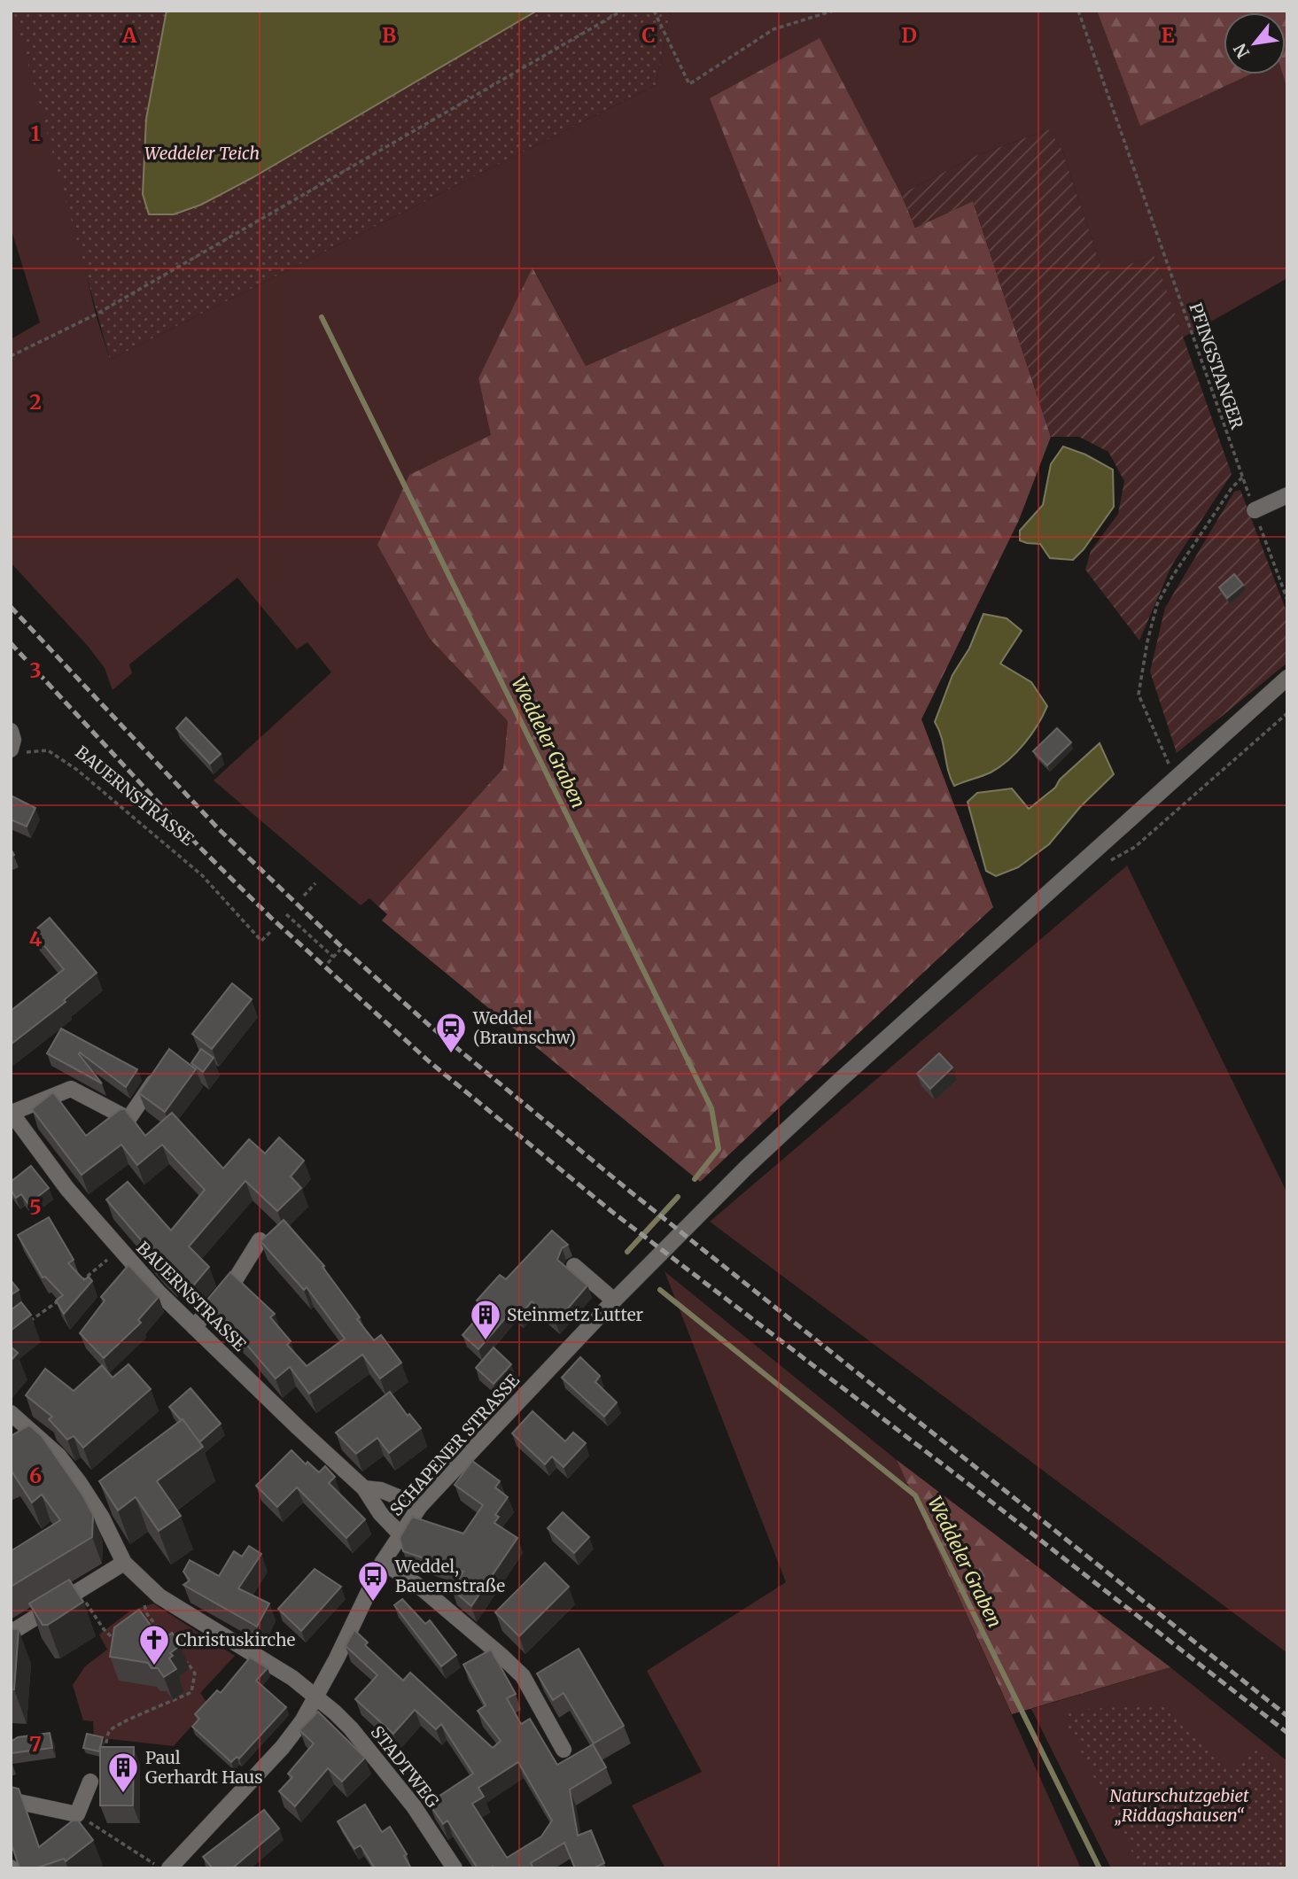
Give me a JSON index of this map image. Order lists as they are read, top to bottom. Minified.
{"streets":{"street":["BAUERNSTRASSE","SCHAPENER STRASSE","STADTWEG"],"path":["PFINGSTANGER"]},"crossings":[["BAUERNSTRASSE","SCHAPENER STRASSE"],["SCHAPENER STRASSE","STADTWEG"]],"water":["Weddeler Graben"],"parks":["Weddeler Teich","Naturschutzgebiet „Riddagshausen“"],"places":{"station":["Weddel (Braunschw)"],"building":["Steinmetz Lutter","Paul Gerhardt Haus"],"bus stop":["Weddel, Bauernstraße"],"church":["Christuskirche"]},"north":"bottom left","grid":{"columns":["A","B","C","D","E"],"rows":["1","2","3","4","5","6","7"]}}
